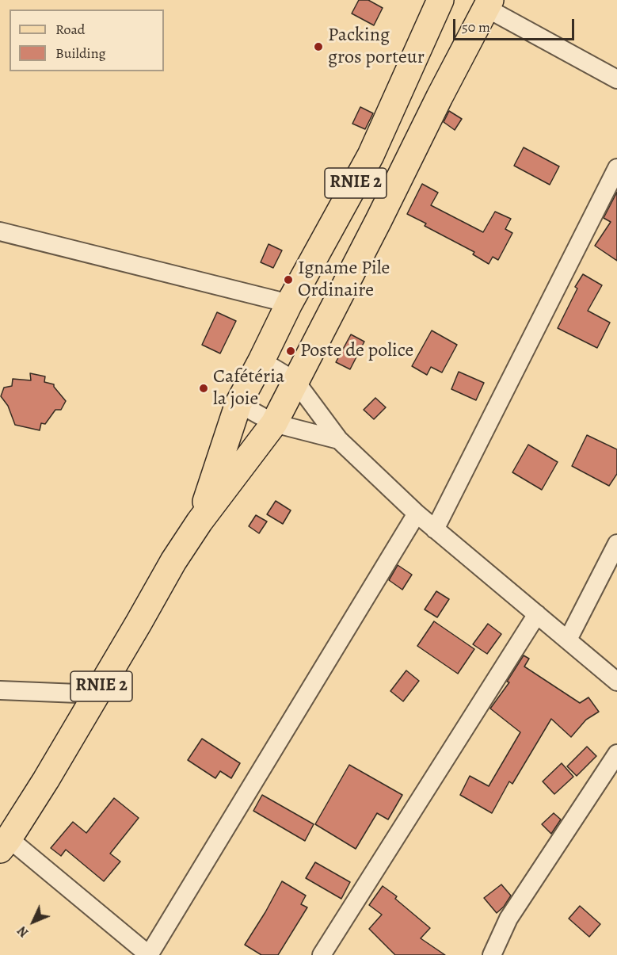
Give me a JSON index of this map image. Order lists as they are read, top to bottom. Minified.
{"streets":{"main road":["RNIE 2"]},"places":["Packing gros porteur","Igname Pile Ordinaire","Poste de police","Cafétéria la joie"],"legend":["Road","Building"],"scale_bar":"50 m","north":"bottom left"}
